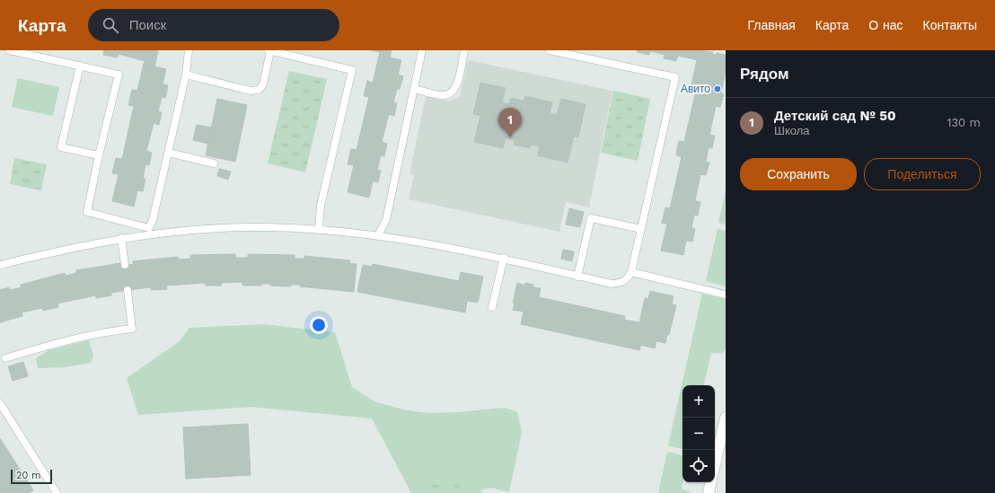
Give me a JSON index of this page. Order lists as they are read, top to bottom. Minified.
{"places":["Авито"],"scale_bar":"20 m","page":{"header":"Карта","search":"Поиск","nav":["Главная","Карта","О нас","Контакты"],"heading":"Рядом","list":[{"mark":"1","name":"Детский сад № 50","note":"Школа","value":"130 m"}],"pins":"1","buttons":["Сохранить","Поделиться"],"map_buttons":["+","−"],"scale":"20 m"}}
